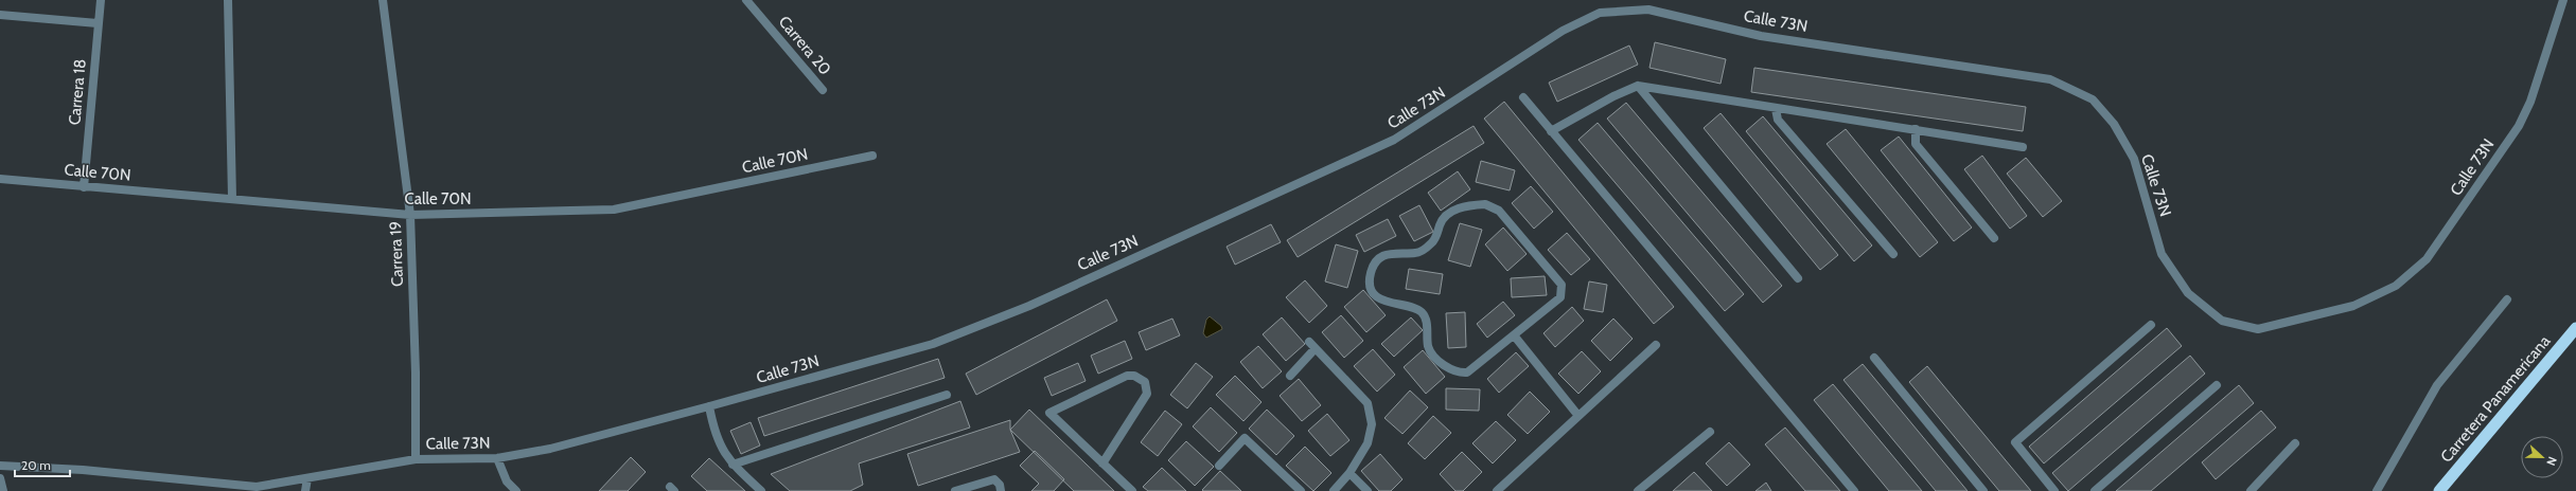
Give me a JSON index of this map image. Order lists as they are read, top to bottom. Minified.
{"streets":{"highway":["Carretera Panamericana"],"street":["Calle 73N","Carrera 20","Carrera 18","Calle 70N","Carrera 19"]},"crossings":[["Calle 73N","Carrera 19"],["Carrera 18","Calle 70N"],["Calle 70N","Carrera 19"]],"scale_bar":"20 m","north":"right"}
